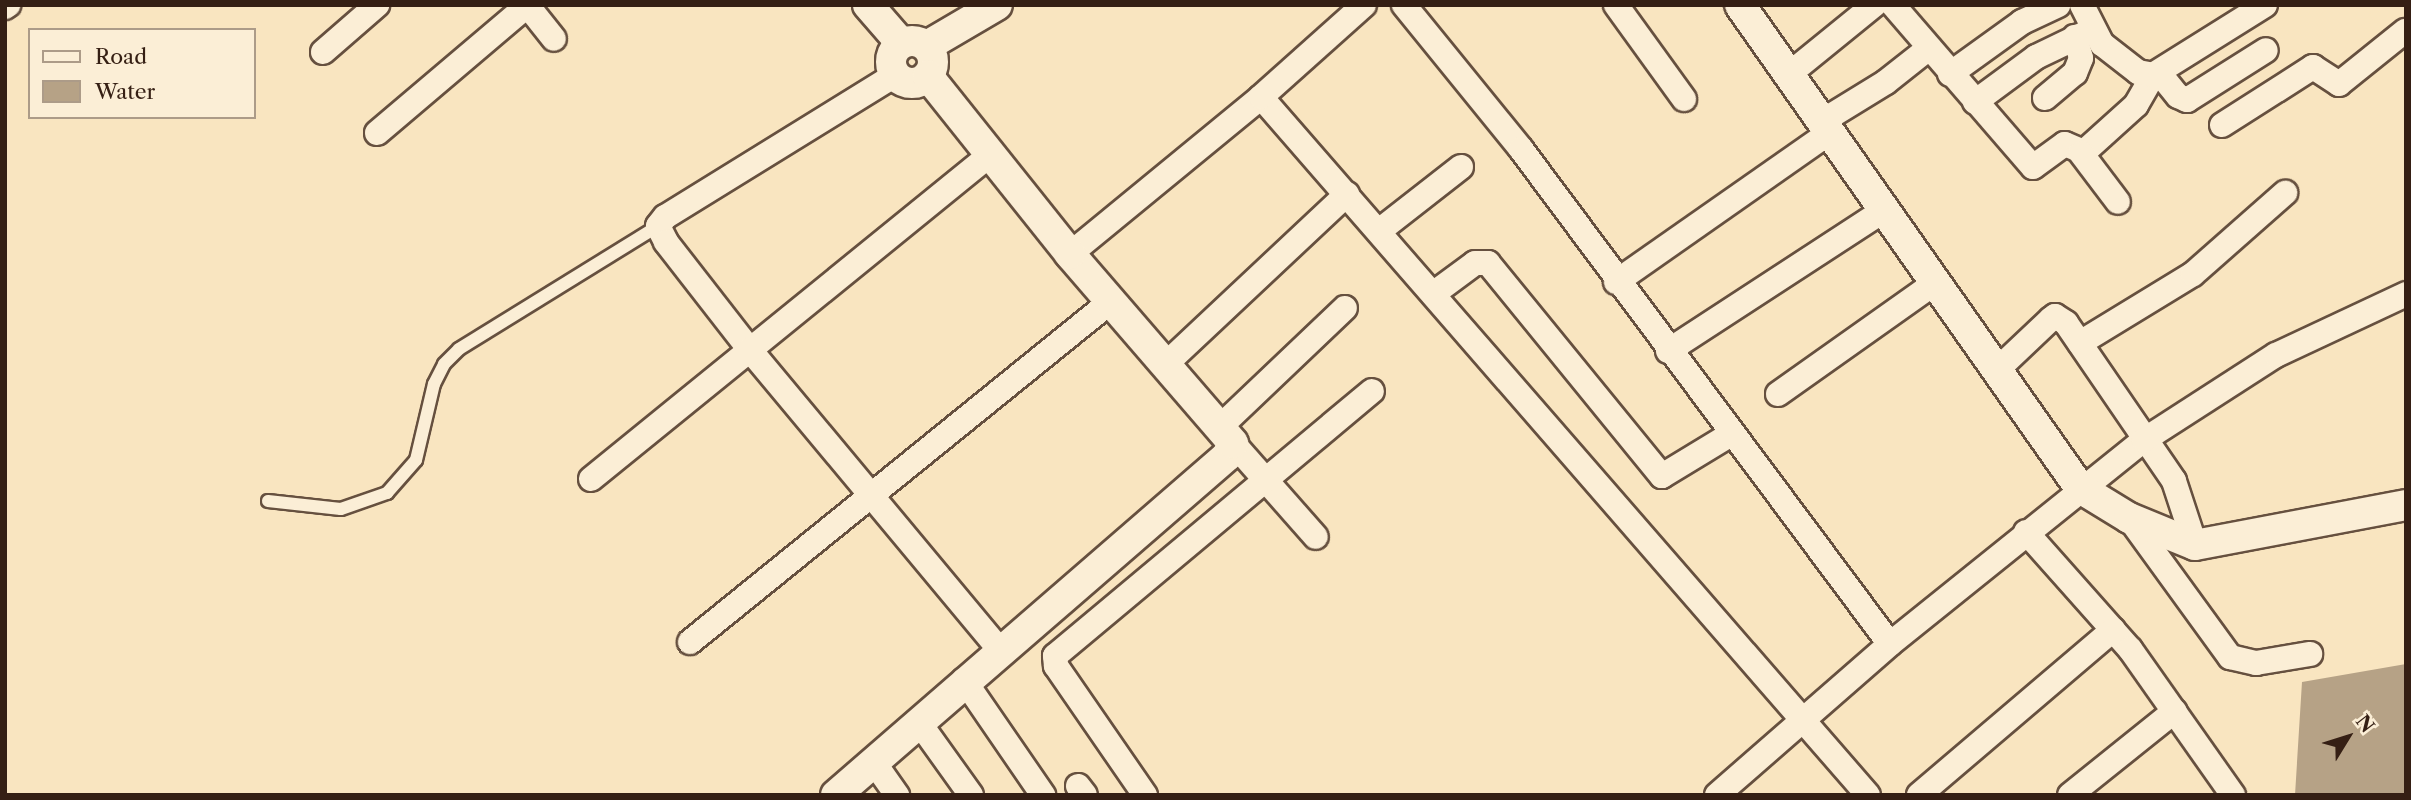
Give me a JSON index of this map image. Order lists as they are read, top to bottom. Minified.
{"legend":["Road","Water"],"north":"top right"}
